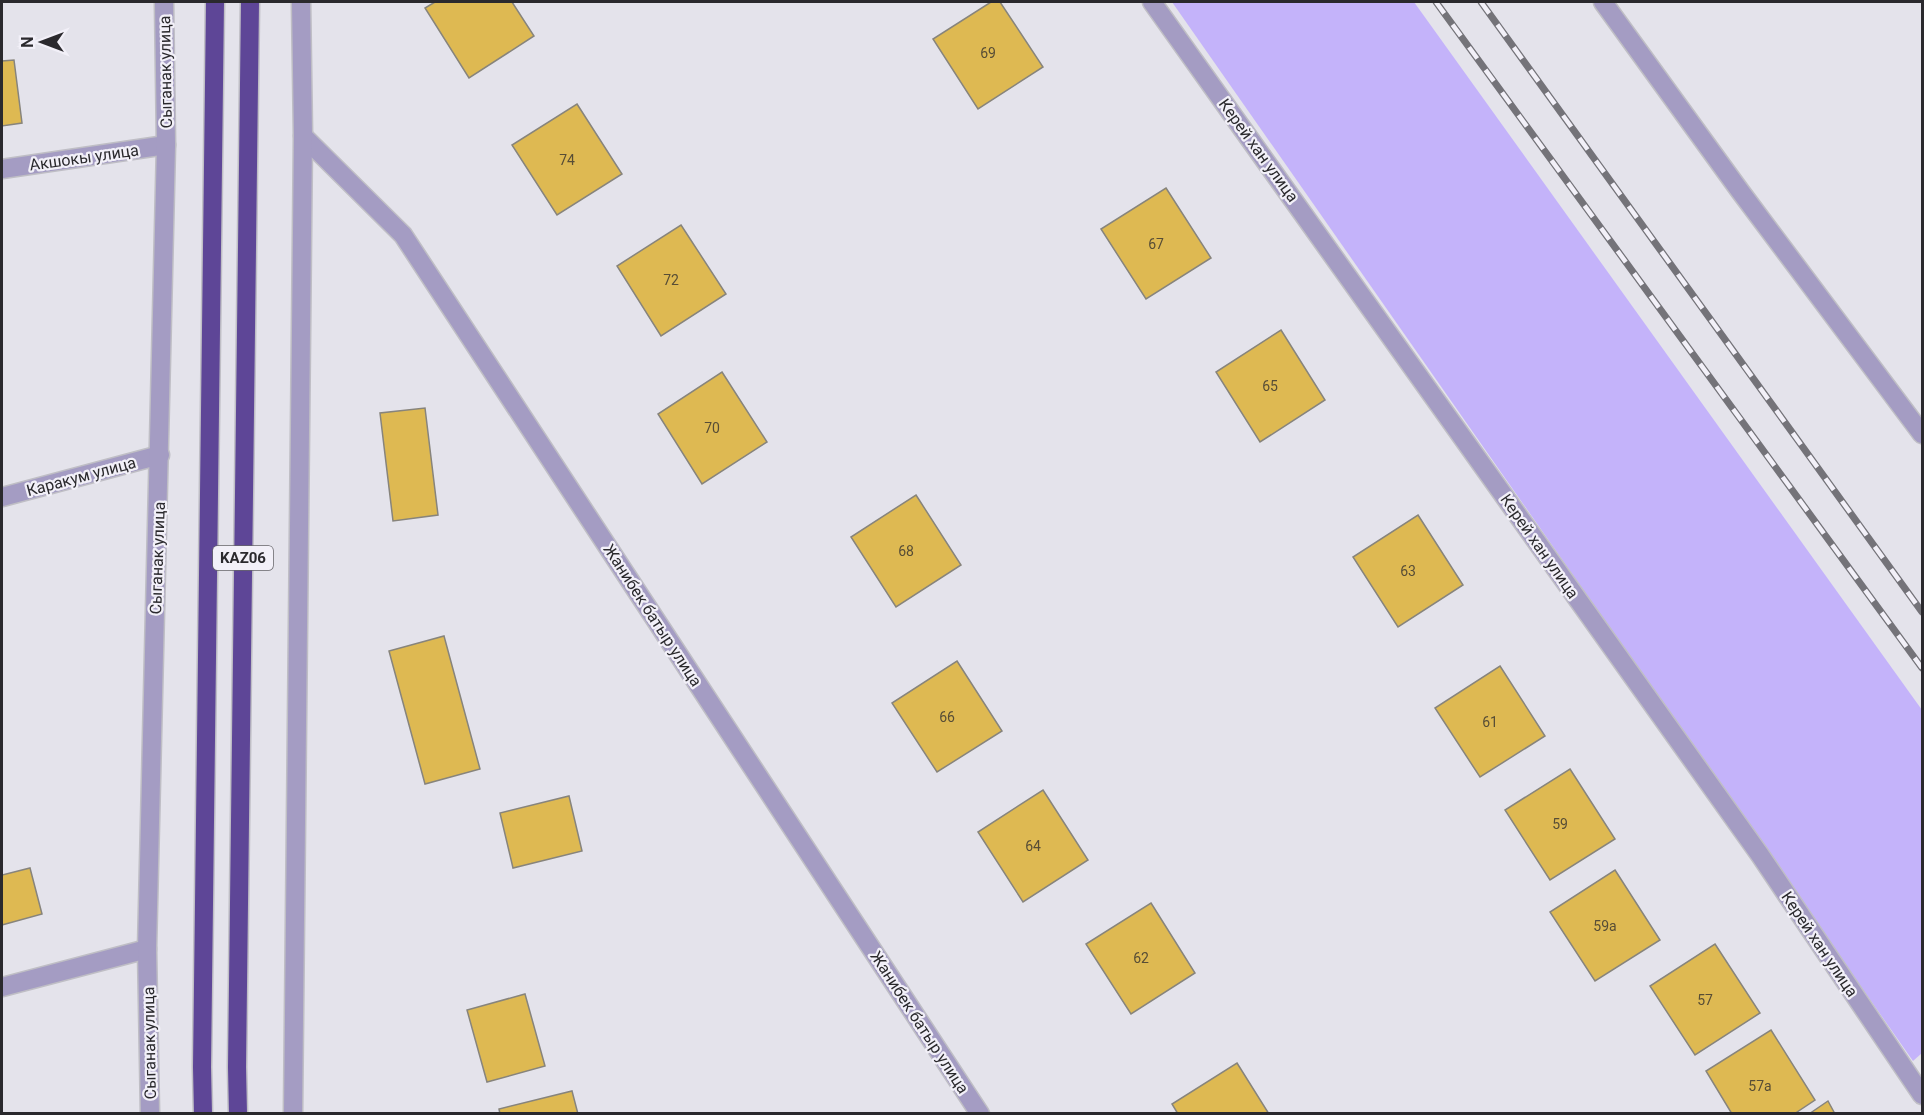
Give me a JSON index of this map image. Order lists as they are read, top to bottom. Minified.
{"streets":{"highway":["KАZ06"],"street":["Сыганак улица","Керей хан улица","Акшокы улица","Каракум улица","Жанибек батыр улица"]},"crossings":[["Сыганак улица","Акшокы улица"],["Сыганак улица","Каракум улица"]],"house_numbers":["69","74","67","72","65","70","68","63","66","61","59","64","59a","62","57","57a"],"north":"left"}
